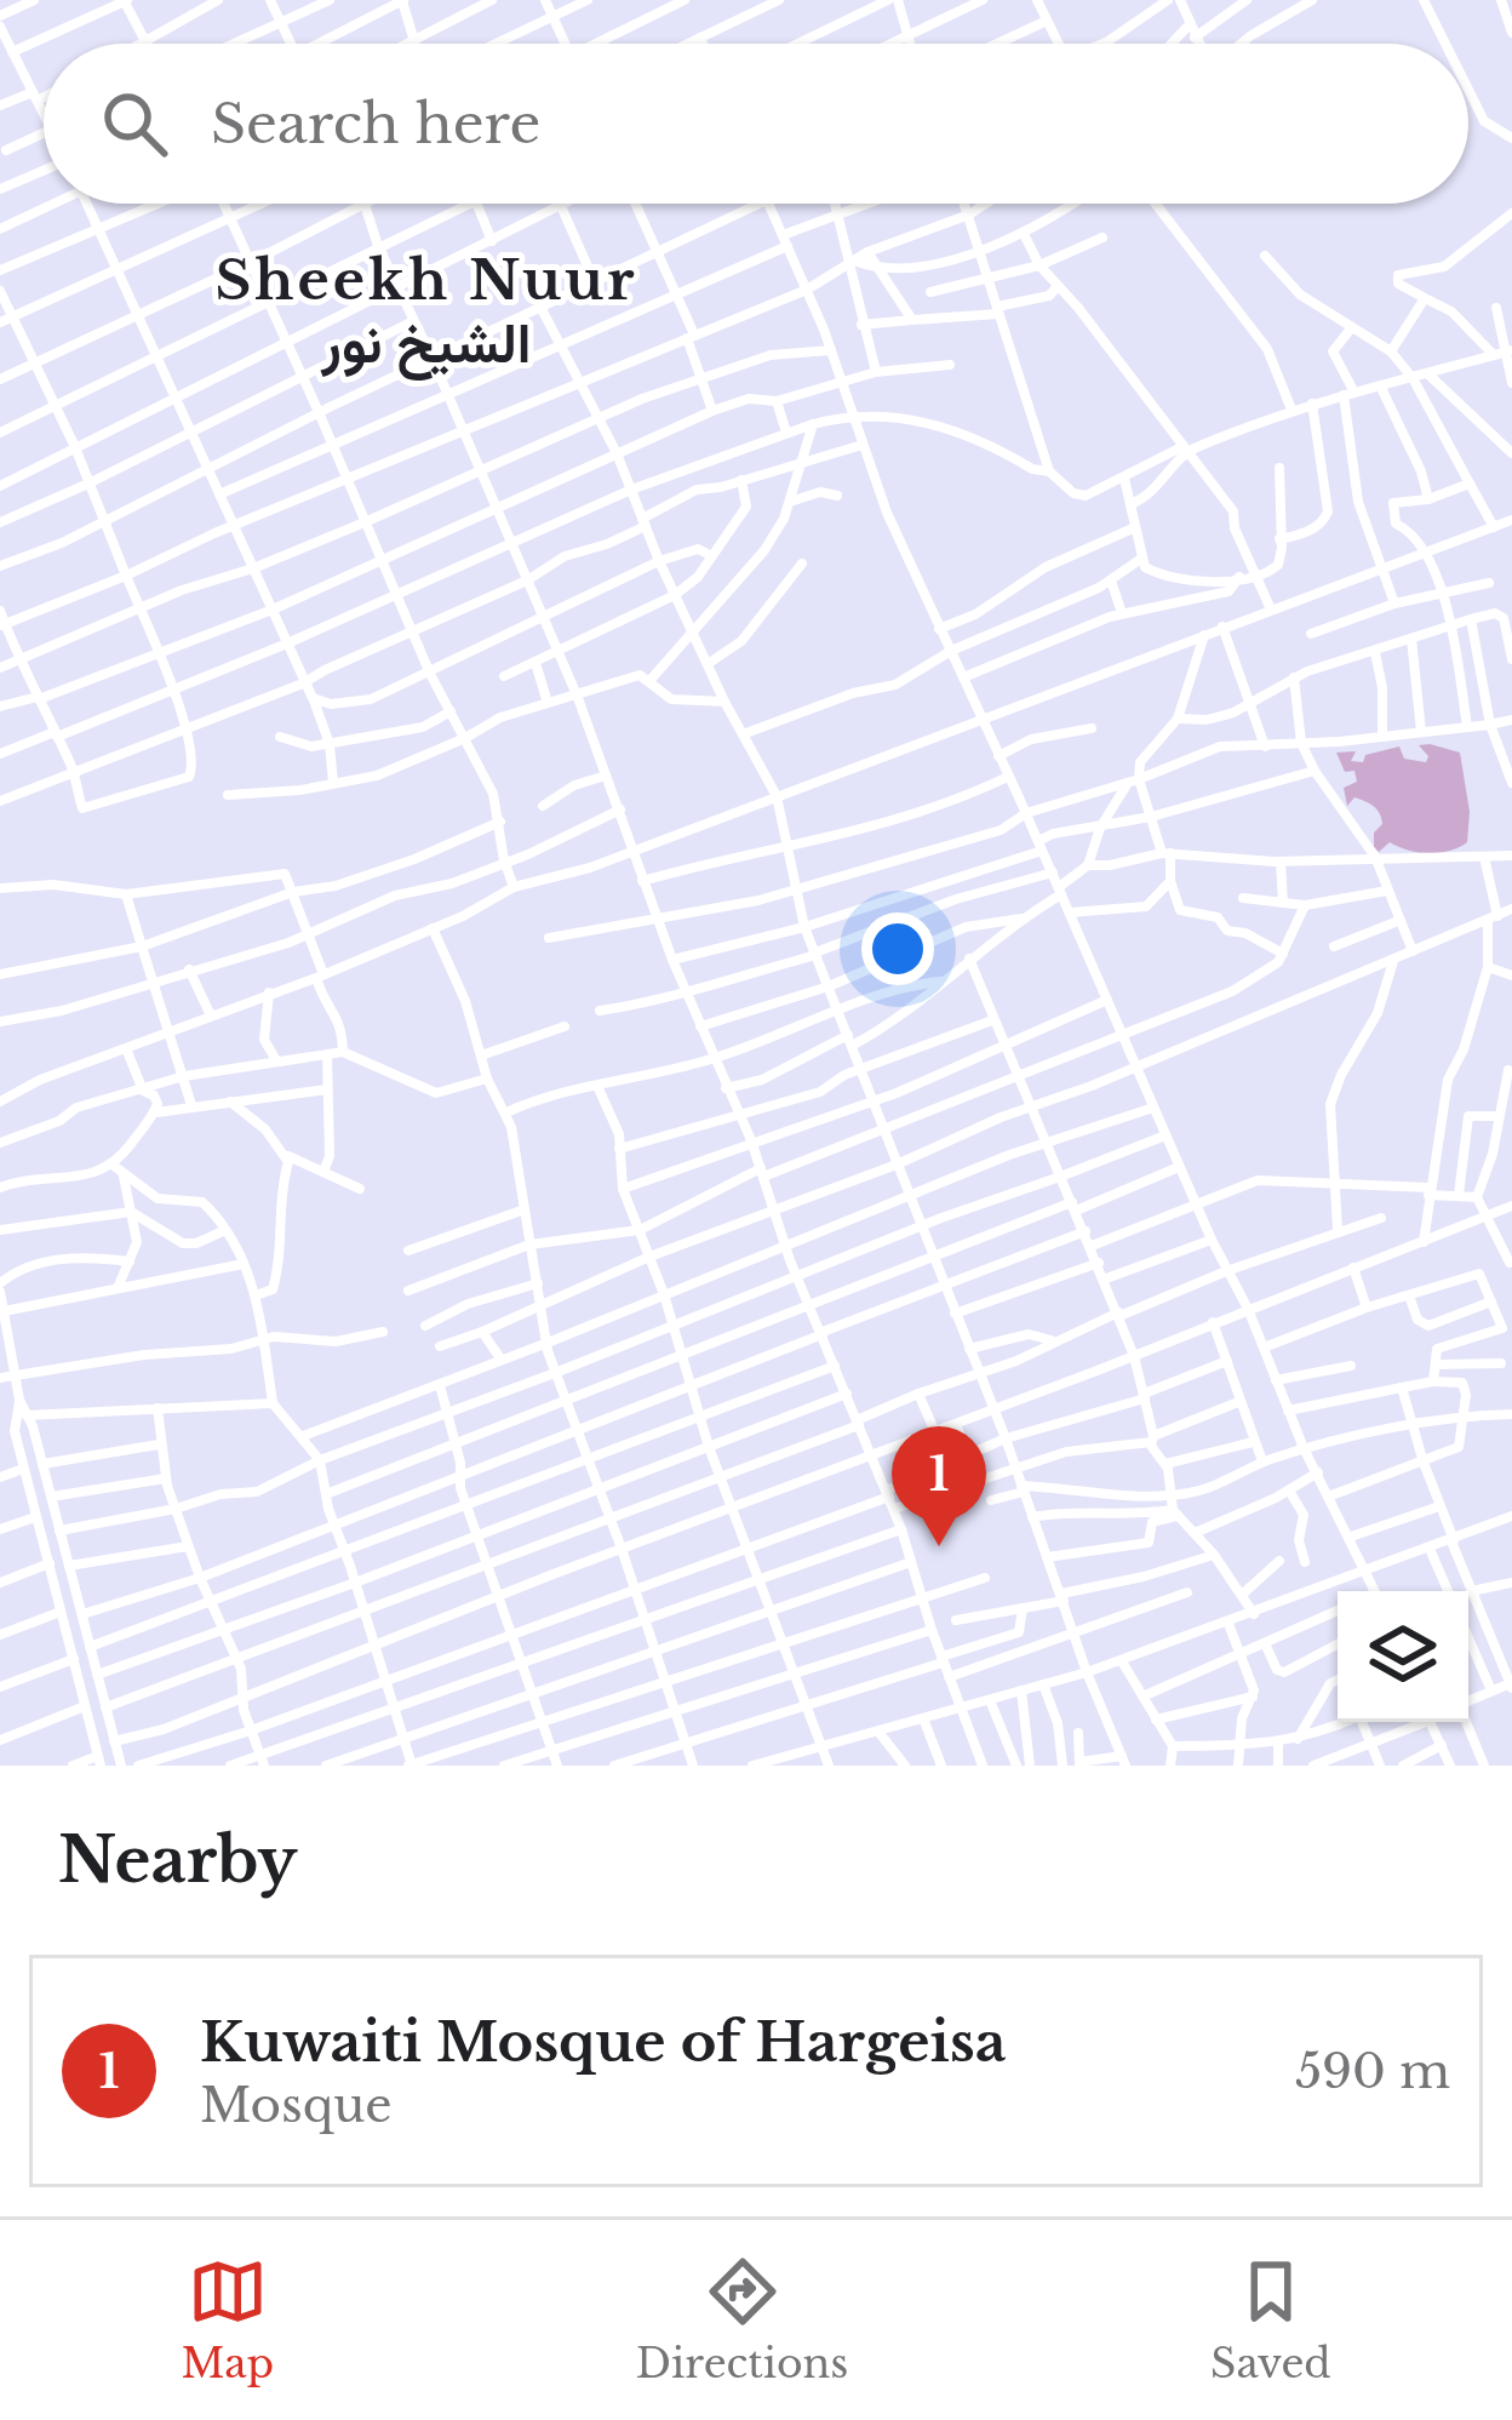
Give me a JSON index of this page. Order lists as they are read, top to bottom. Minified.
{"districts":["Sheekh Nuur الشيخ نور"],"page":{"search":"Search here","pins":"1","heading":"Nearby","list":[{"mark":"1","name":"Kuwaiti Mosque of Hargeisa","note":"Mosque","value":"590 m"}],"nav":["Map","Directions","Saved"]}}
